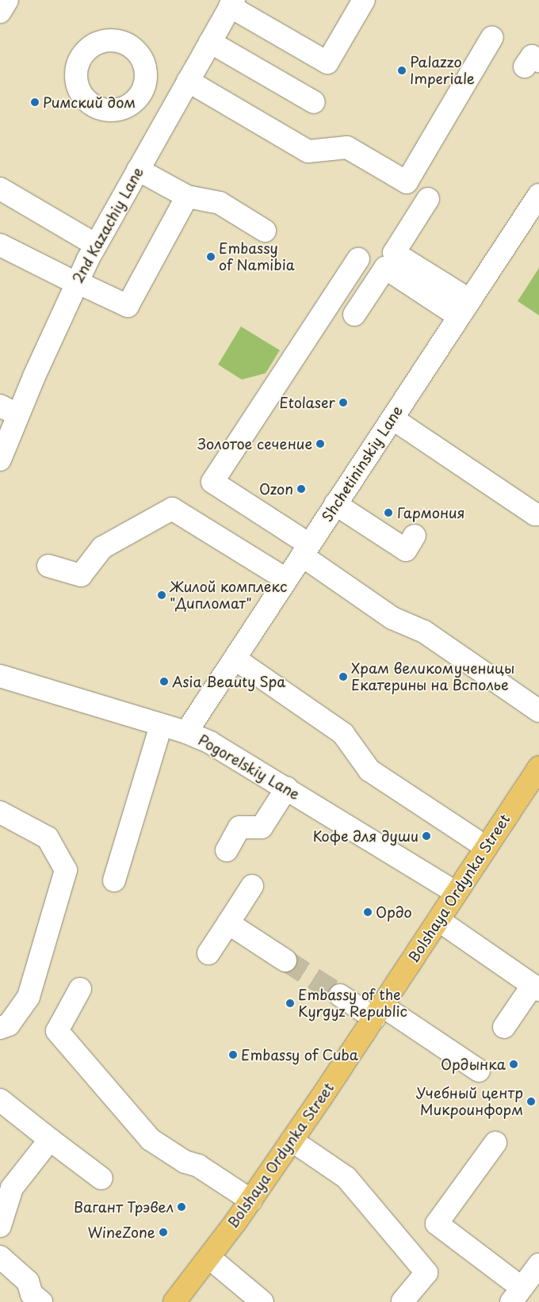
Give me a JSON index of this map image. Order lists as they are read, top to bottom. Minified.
{"streets":{"main road":["Bolshaya Ordynka Street"],"street":["2nd Kazachiy Lane","Shchetininskiy Lane","Pogorelskiy Lane"]},"crossings":[["Shchetininskiy Lane","Pogorelskiy Lane"],["Pogorelskiy Lane","Bolshaya Ordynka Street"]],"places":["Palazzo Imperiale","Римский дом","Embassy of Namibia","Etolaser","Золотое сечение","Ozon","Гармония","Жилой комплекс \"Дипломат\"","Храм великомученицы Екатерины на Всполье","Asia Beauty Spa","Кофе для души","Ордо","Embassy of the Kyrgyz Republic","Embassy of Cuba","Ордынка","Учебный центр Микроинформ","Вагант Трэвел","WineZone"]}
